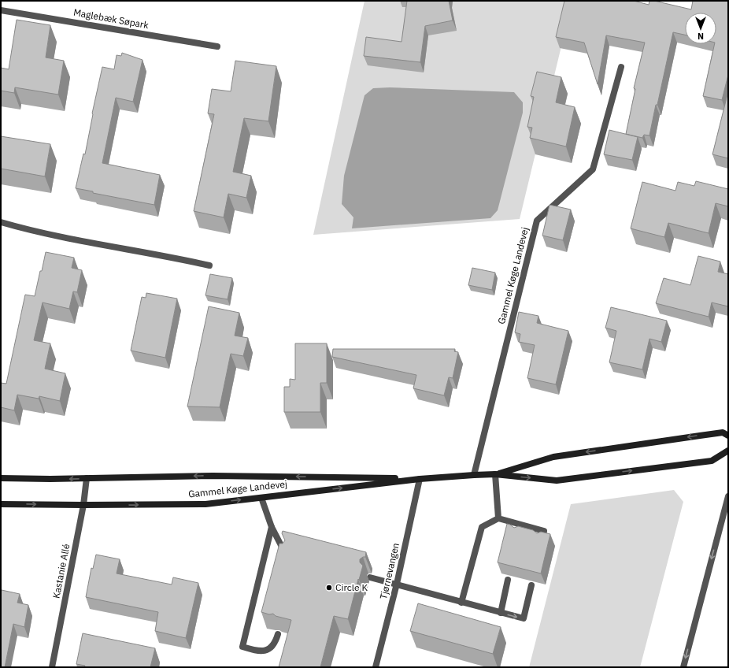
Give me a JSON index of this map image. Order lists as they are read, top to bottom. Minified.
{"streets":{"main road":["Gammel Køge Landevej"],"street":["Maglebæk Søpark","Kastanie Allé","Tjørnevangen"]},"crossings":[["Gammel Køge Landevej","Kastanie Allé"],["Gammel Køge Landevej","Tjørnevangen"]],"places":["Circle K"],"north":"bottom"}
